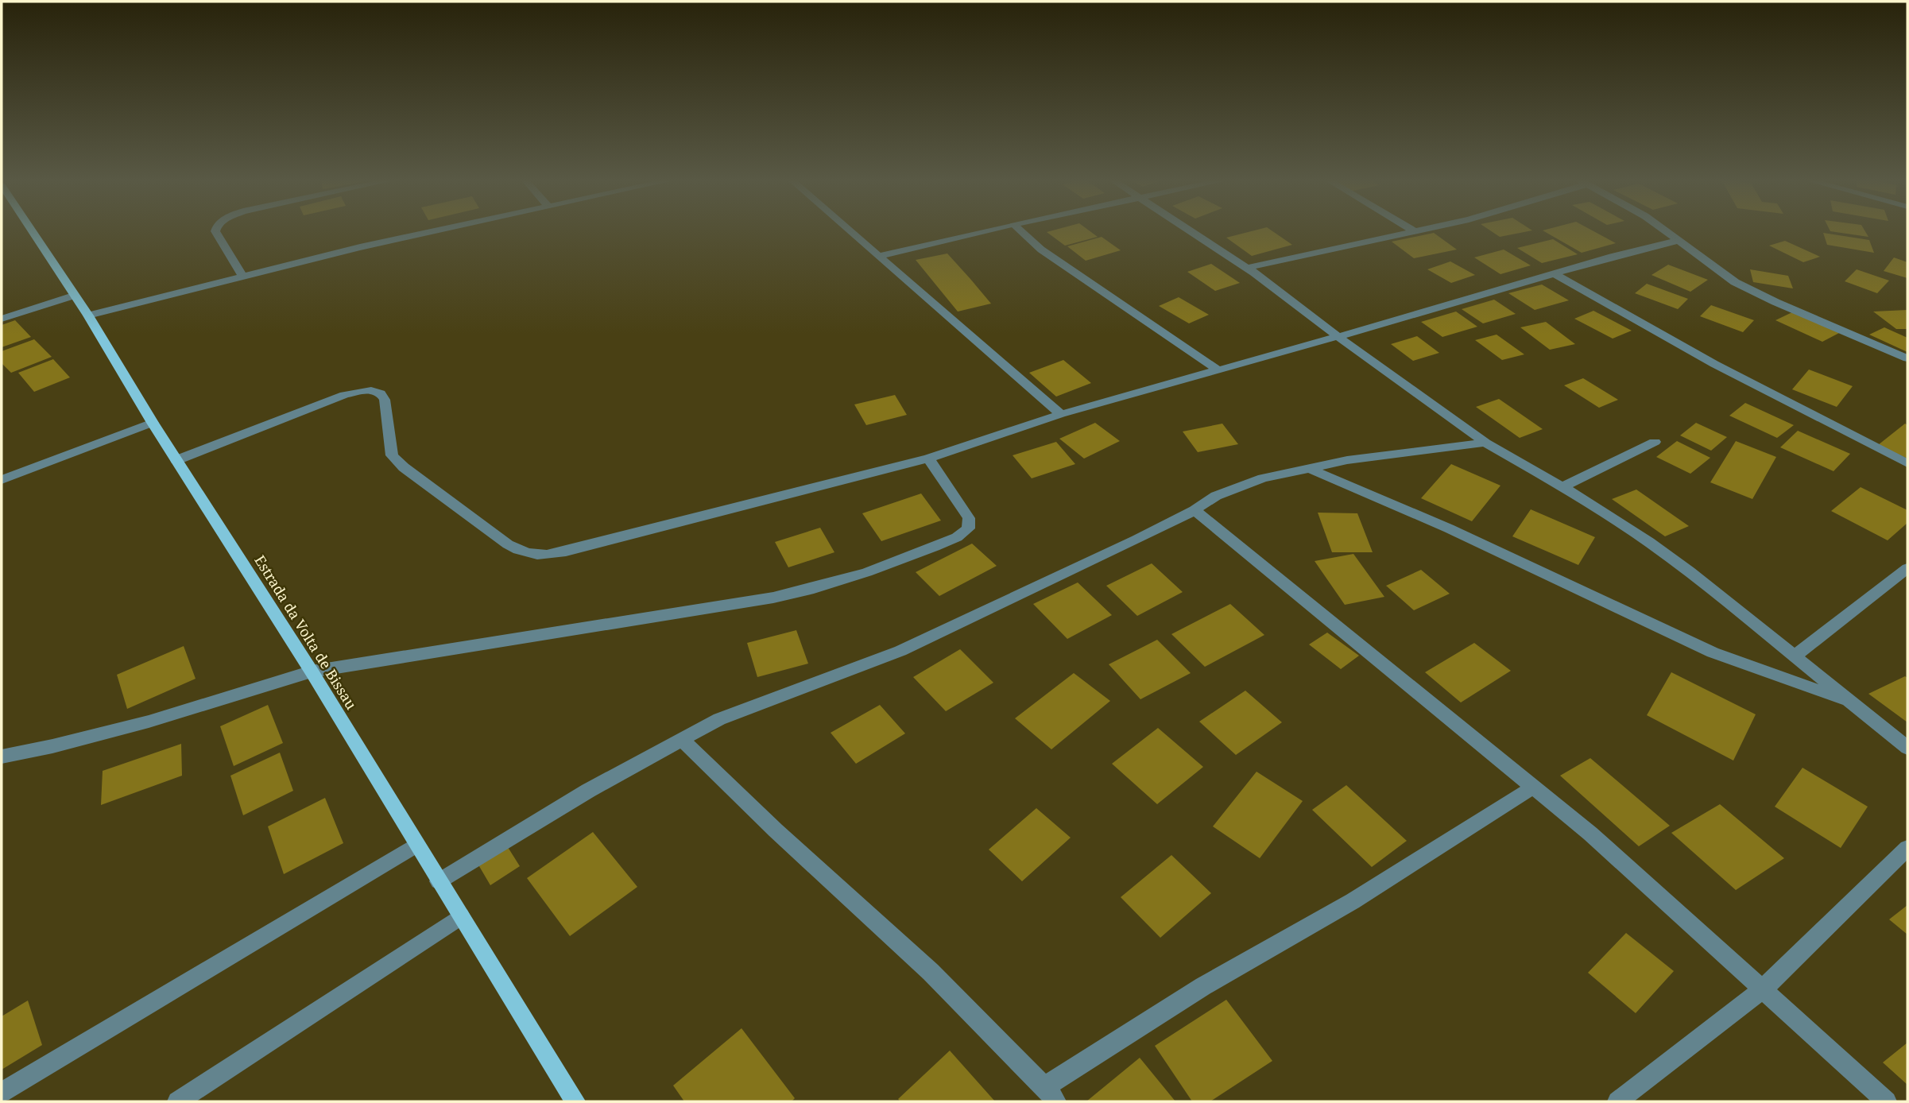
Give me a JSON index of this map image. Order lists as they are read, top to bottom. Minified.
{"streets":{"main road":["Estrada da Volta de Bissau"]}}
